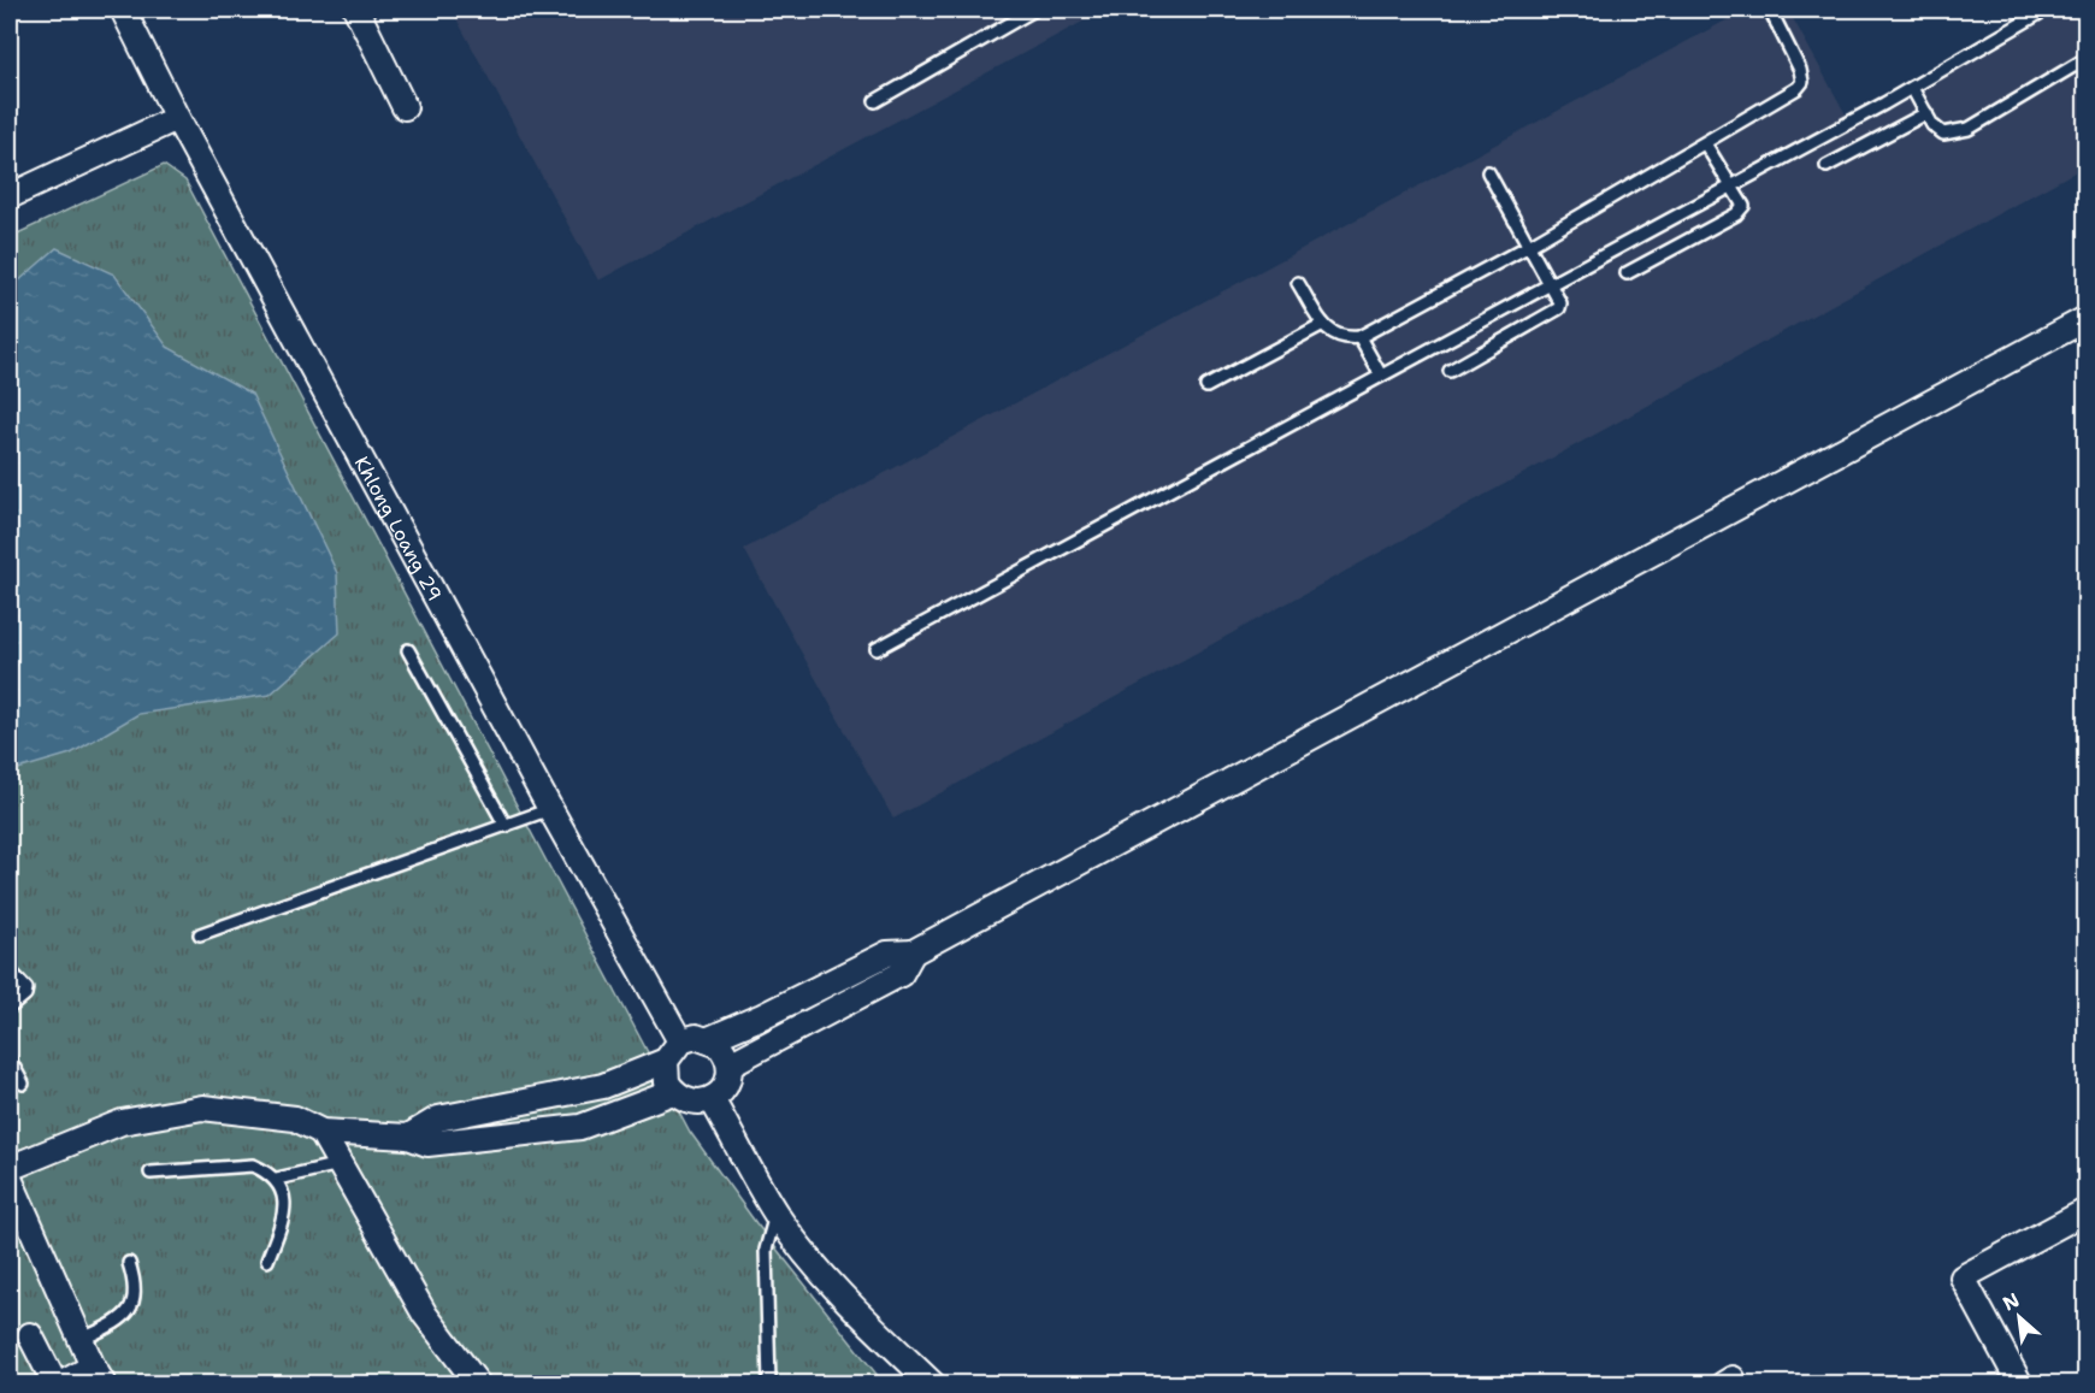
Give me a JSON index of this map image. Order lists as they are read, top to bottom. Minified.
{"streets":{"street":["Khlong Loang 29"]},"north":"top left"}
